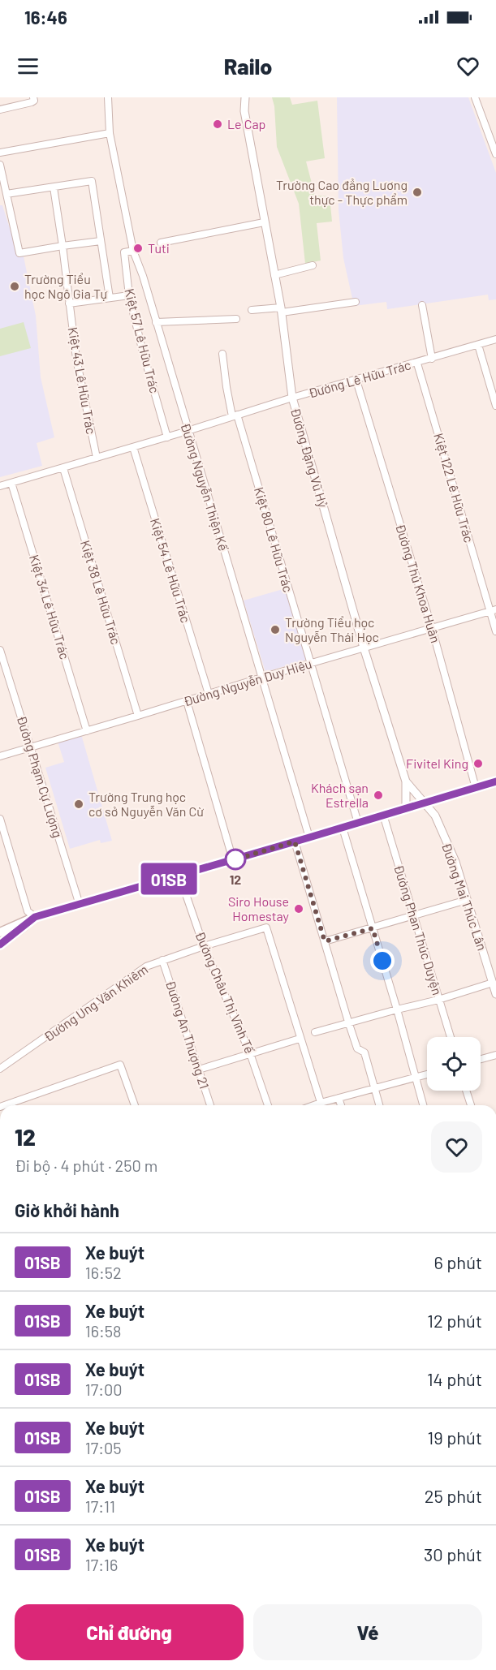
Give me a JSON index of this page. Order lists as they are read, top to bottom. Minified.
{"streets":{"street":["Kiệt 57 Lê Hữu Trác","Đường Lê Hữu Trác","Kiệt 43 Lê Hữu Trác","Đường Đặng Vũ Hỷ","Đường Nguyễn Thiện Kế","Kiệt 122 Lê Hữu Trác","Kiệt 80 Lê Hữu Trác","Kiệt 54 Lê Hữu Trác","Đường Thủ Khoa Huân","Kiệt 38 Lê Hữu Trác","Kiệt 34 Lê Hữu Trác","Đường Nguyễn Duy Hiệu","Đường Phạm Cự Lượng","Đường Mai Thúc Lân","Đường Phan Thúc Duyện","Đường Châu Thị Vĩnh Tế","Đường Ung Văn Khiêm","Đường An Thượng 21"]},"crossings":[["Kiệt 57 Lê Hữu Trác","Đường Lê Hữu Trác"],["Kiệt 57 Lê Hữu Trác","Đường Nguyễn Thiện Kế"],["Đường Lê Hữu Trác","Kiệt 43 Lê Hữu Trác"],["Đường Lê Hữu Trác","Đường Đặng Vũ Hỷ"],["Đường Lê Hữu Trác","Đường Nguyễn Thiện Kế"],["Đường Lê Hữu Trác","Kiệt 122 Lê Hữu Trác"],["Đường Lê Hữu Trác","Kiệt 80 Lê Hữu Trác"],["Đường Lê Hữu Trác","Kiệt 54 Lê Hữu Trác"],["Đường Lê Hữu Trác","Đường Thủ Khoa Huân"],["Đường Lê Hữu Trác","Kiệt 38 Lê Hữu Trác"],["Đường Lê Hữu Trác","Kiệt 34 Lê Hữu Trác"],["Đường Đặng Vũ Hỷ","Đường Nguyễn Duy Hiệu"],["Đường Đặng Vũ Hỷ","Đường Mai Thúc Lân"],["Đường Nguyễn Thiện Kế","Đường Nguyễn Duy Hiệu"],["Kiệt 122 Lê Hữu Trác","Đường Nguyễn Duy Hiệu"],["Kiệt 80 Lê Hữu Trác","Đường Nguyễn Duy Hiệu"],["Kiệt 54 Lê Hữu Trác","Đường Nguyễn Duy Hiệu"],["Đường Thủ Khoa Huân","Đường Nguyễn Duy Hiệu"],["Kiệt 38 Lê Hữu Trác","Đường Nguyễn Duy Hiệu"],["Kiệt 34 Lê Hữu Trác","Đường Nguyễn Duy Hiệu"],["Đường Nguyễn Duy Hiệu","Đường Phạm Cự Lượng"],["Đường Châu Thị Vĩnh Tế","Đường Ung Văn Khiêm"],["Đường Ung Văn Khiêm","Đường An Thượng 21"]],"places":["Le Cap","Trường Cao đẳng Lương thực - Thực phẩm","Tuti","Trường Tiểu học Ngô Gia Tự","Trường Tiểu học Nguyễn Thái Học","Fivitel King","Khách sạn Estrella","Trường Trung học cơ sở Nguyễn Văn Cừ","12","Siro House Homestay"],"lines":["bus line 01SB"],"page":{"status":"16:46","header":"Railo","on_map":"01SB","heading":[["12","Đi bộ · 4 phút · 250 m"],"Giờ khởi hành"],"list":[{"mark":"01SB","name":"Xe buýt","note":"16:52","value":"6 phút"},{"mark":"01SB","name":"Xe buýt","note":"16:58","value":"12 phút"},{"mark":"01SB","name":"Xe buýt","note":"17:00","value":"14 phút"},{"mark":"01SB","name":"Xe buýt","note":"17:05","value":"19 phút"},{"mark":"01SB","name":"Xe buýt","note":"17:11","value":"25 phút"},{"mark":"01SB","name":"Xe buýt","note":"17:16","value":"30 phút"}],"buttons":["Chỉ đường","Vé"]}}
